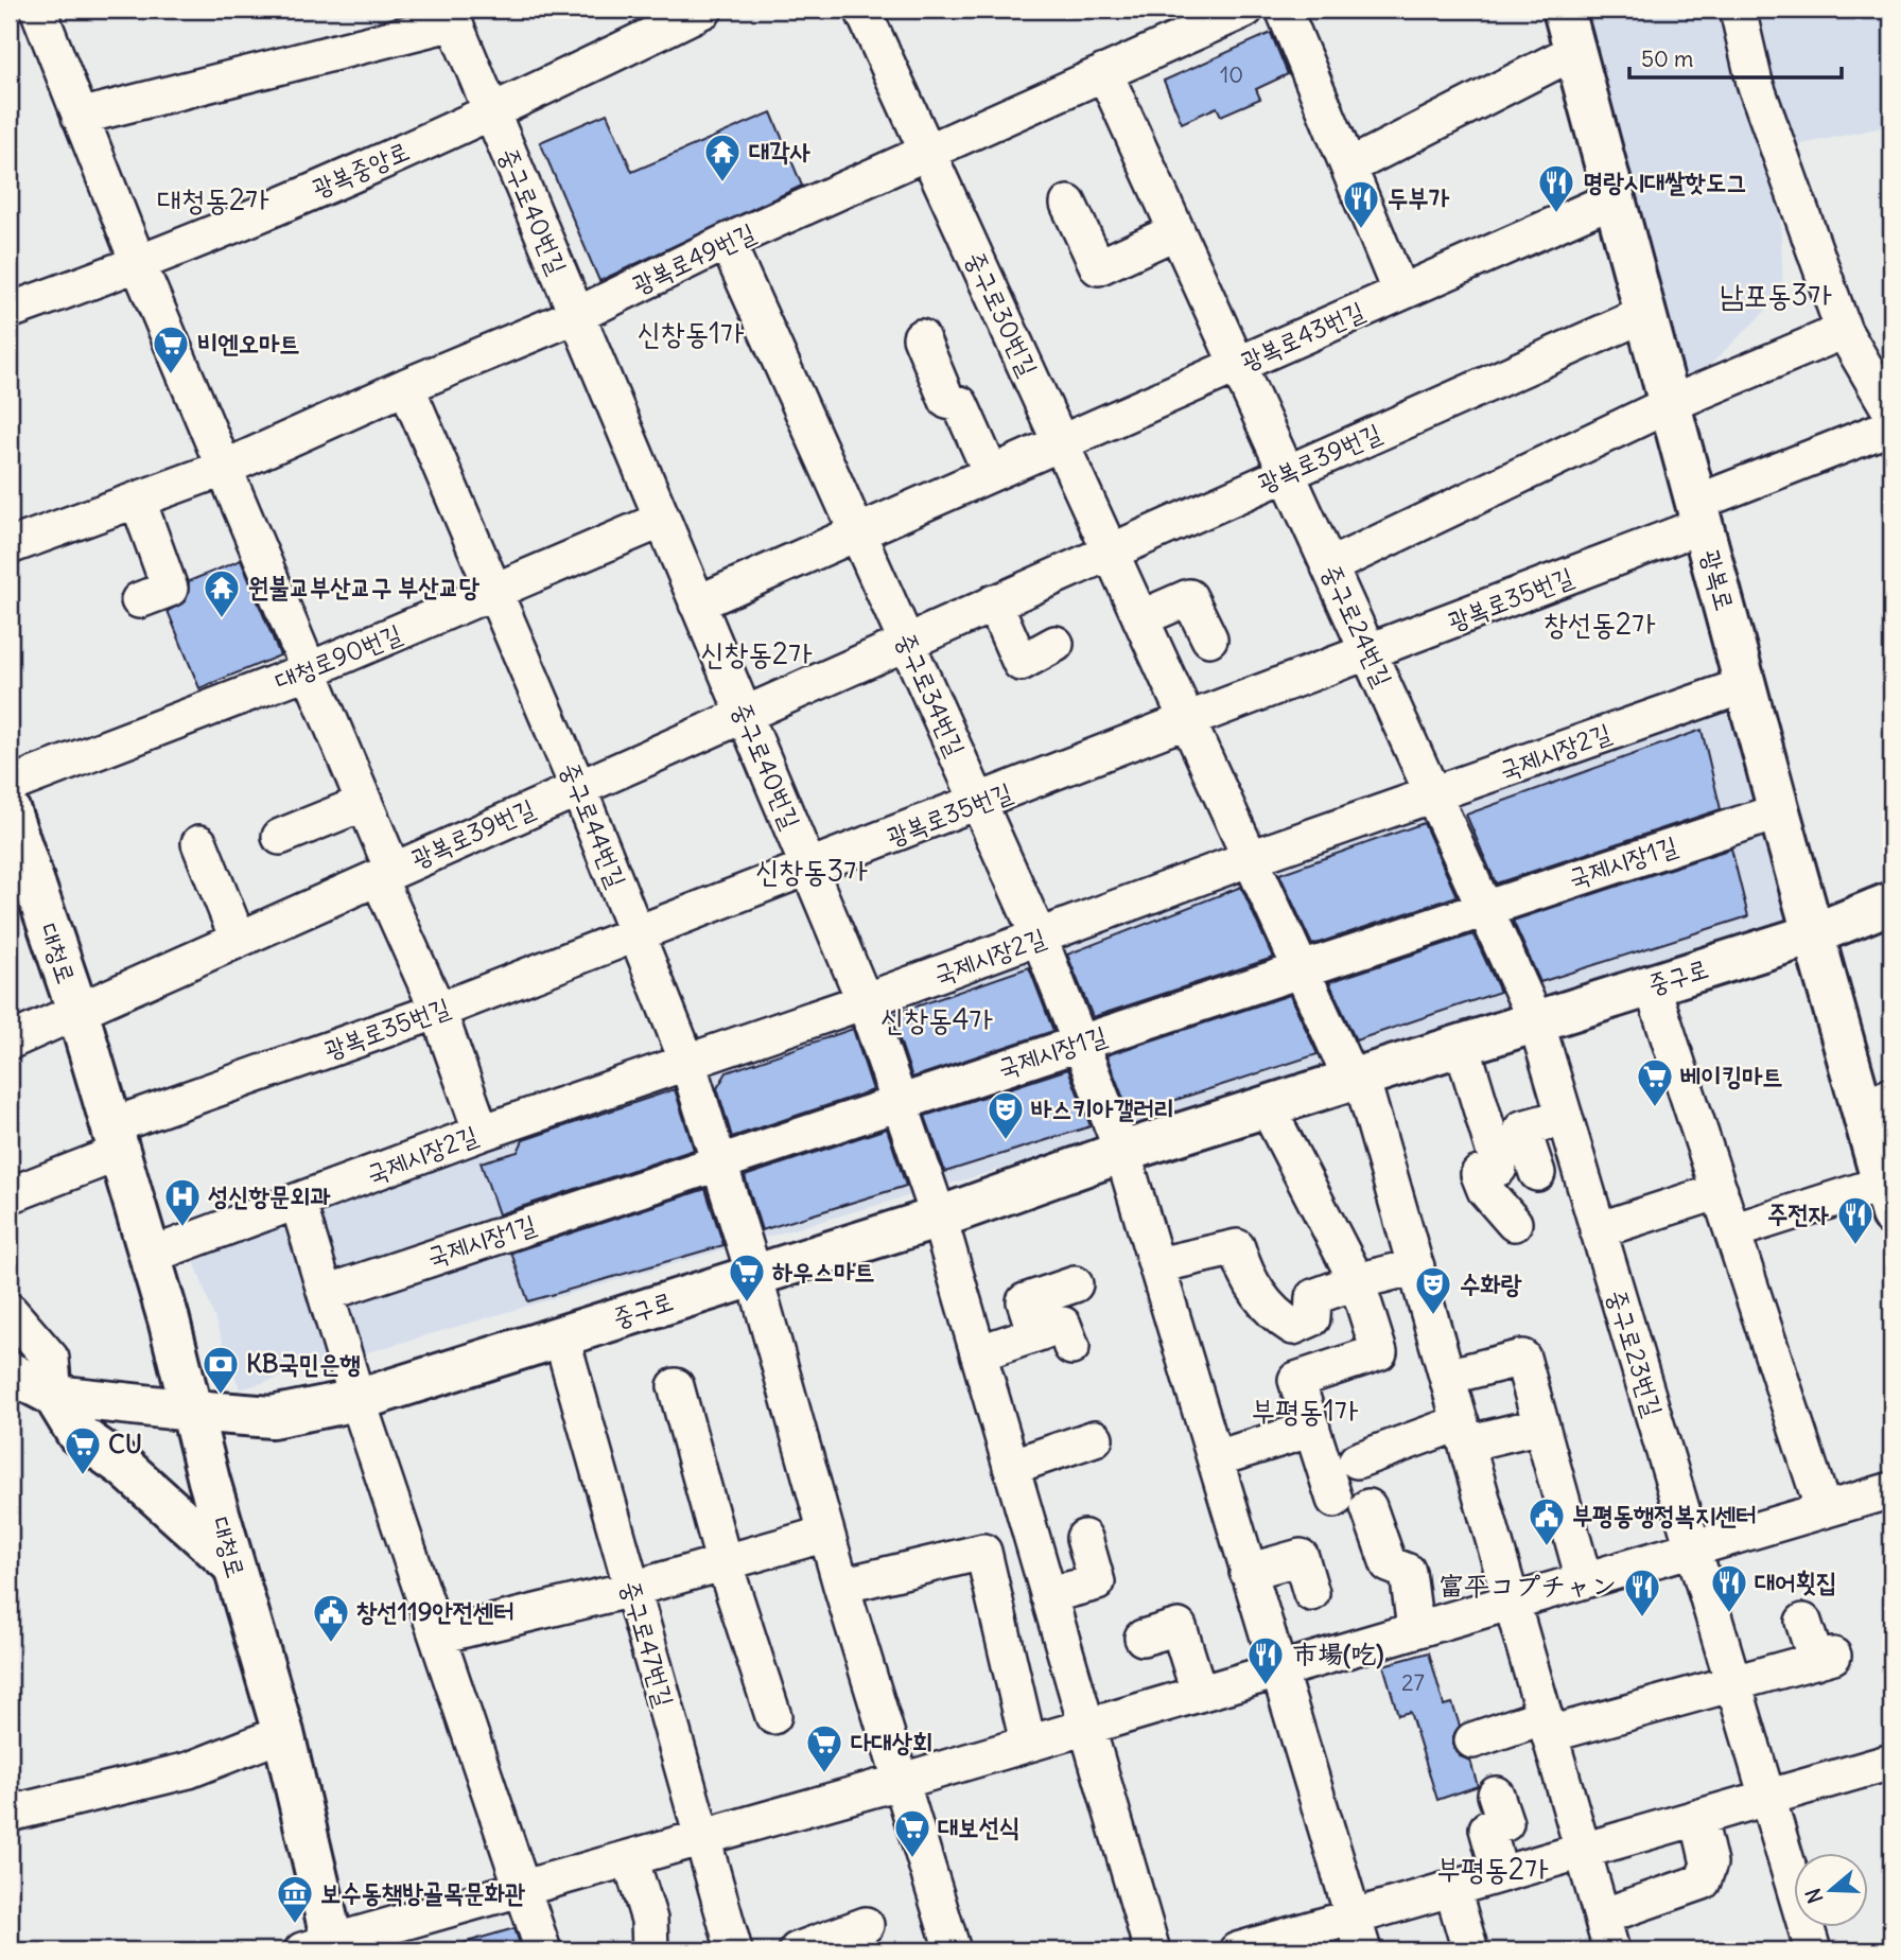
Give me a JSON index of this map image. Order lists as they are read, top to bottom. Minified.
{"streets":{"main road":["광복로","대청로","중구로"],"street":["광복중앙로","중구로40번길","광복로49번길","중구로30번길","광복로43번길","광복로39번길","광복로35번길","중구로24번길","대청로90번길","중구로34번길","국제시장2길","중구로44번길","국제시장1길","중구로23번길","중구로47번길"]},"crossings":[["광복중앙로","중구로40번길"],["중구로40번길","광복로49번길"],["중구로40번길","광복로43번길"],["중구로40번길","광복로39번길"],["중구로40번길","광복로35번길"],["중구로40번길","대청로90번길"],["중구로40번길","국제시장2길"],["중구로40번길","국제시장1길"],["중구로40번길","중구로"],["광복로49번길","중구로30번길"],["광복로49번길","중구로24번길"],["광복로49번길","중구로34번길"],["광복로49번길","중구로44번길"],["중구로30번길","광복로43번길"],["중구로30번길","광복로39번길"],["중구로30번길","광복로35번길"],["중구로30번길","국제시장2길"],["중구로30번길","국제시장1길"],["중구로30번길","중구로"],["광복로43번길","광복로"],["광복로43번길","중구로24번길"],["광복로43번길","중구로34번길"],["광복로39번길","광복로"],["광복로39번길","중구로24번길"],["광복로39번길","중구로34번길"],["광복로39번길","중구로44번길"],["광복로39번길","대청로"],["광복로","광복로35번길"],["광복로","국제시장2길"],["광복로","국제시장1길"],["광복로","중구로"],["광복로35번길","중구로24번길"],["광복로35번길","중구로34번길"],["광복로35번길","중구로44번길"],["광복로35번길","대청로"],["중구로24번길","국제시장2길"],["중구로24번길","국제시장1길"],["중구로24번길","중구로"],["중구로24번길","중구로23번길"],["대청로90번길","중구로44번길"],["중구로34번길","국제시장2길"],["중구로34번길","국제시장1길"],["중구로34번길","중구로"],["국제시장2길","중구로44번길"],["국제시장2길","대청로"],["중구로44번길","국제시장1길"],["중구로44번길","중구로"],["대청로","중구로"],["중구로","중구로23번길"],["중구로","중구로47번길"]],"districts":["대청동2가","남포동3가","신창동1가","창선동2가","신창동2가","신창동3가","신창동4가","부평동1가","부평동2가"],"places":{"temple":["대각사","원불교부산교구 부산교당"],"restaurant":["명랑시대쌀핫도그","두부가","주전자","대어횟집","富平コプチャン","市場(吃)"],"supermarket":["비엔오마트","베이킹마트","하우스마트","CU","다대상회","대보선식"],"theatre":["바스키아갤러리","수화랑"],"hospital":["성신항문외과"],"bank":["KB국민은행"],"public building":["부평동행정복지센터","창선119안전센터"],"museum":["보수동책방골목문화관"]},"house_numbers":["10","27"],"scale_bar":"50 m","north":"left"}
